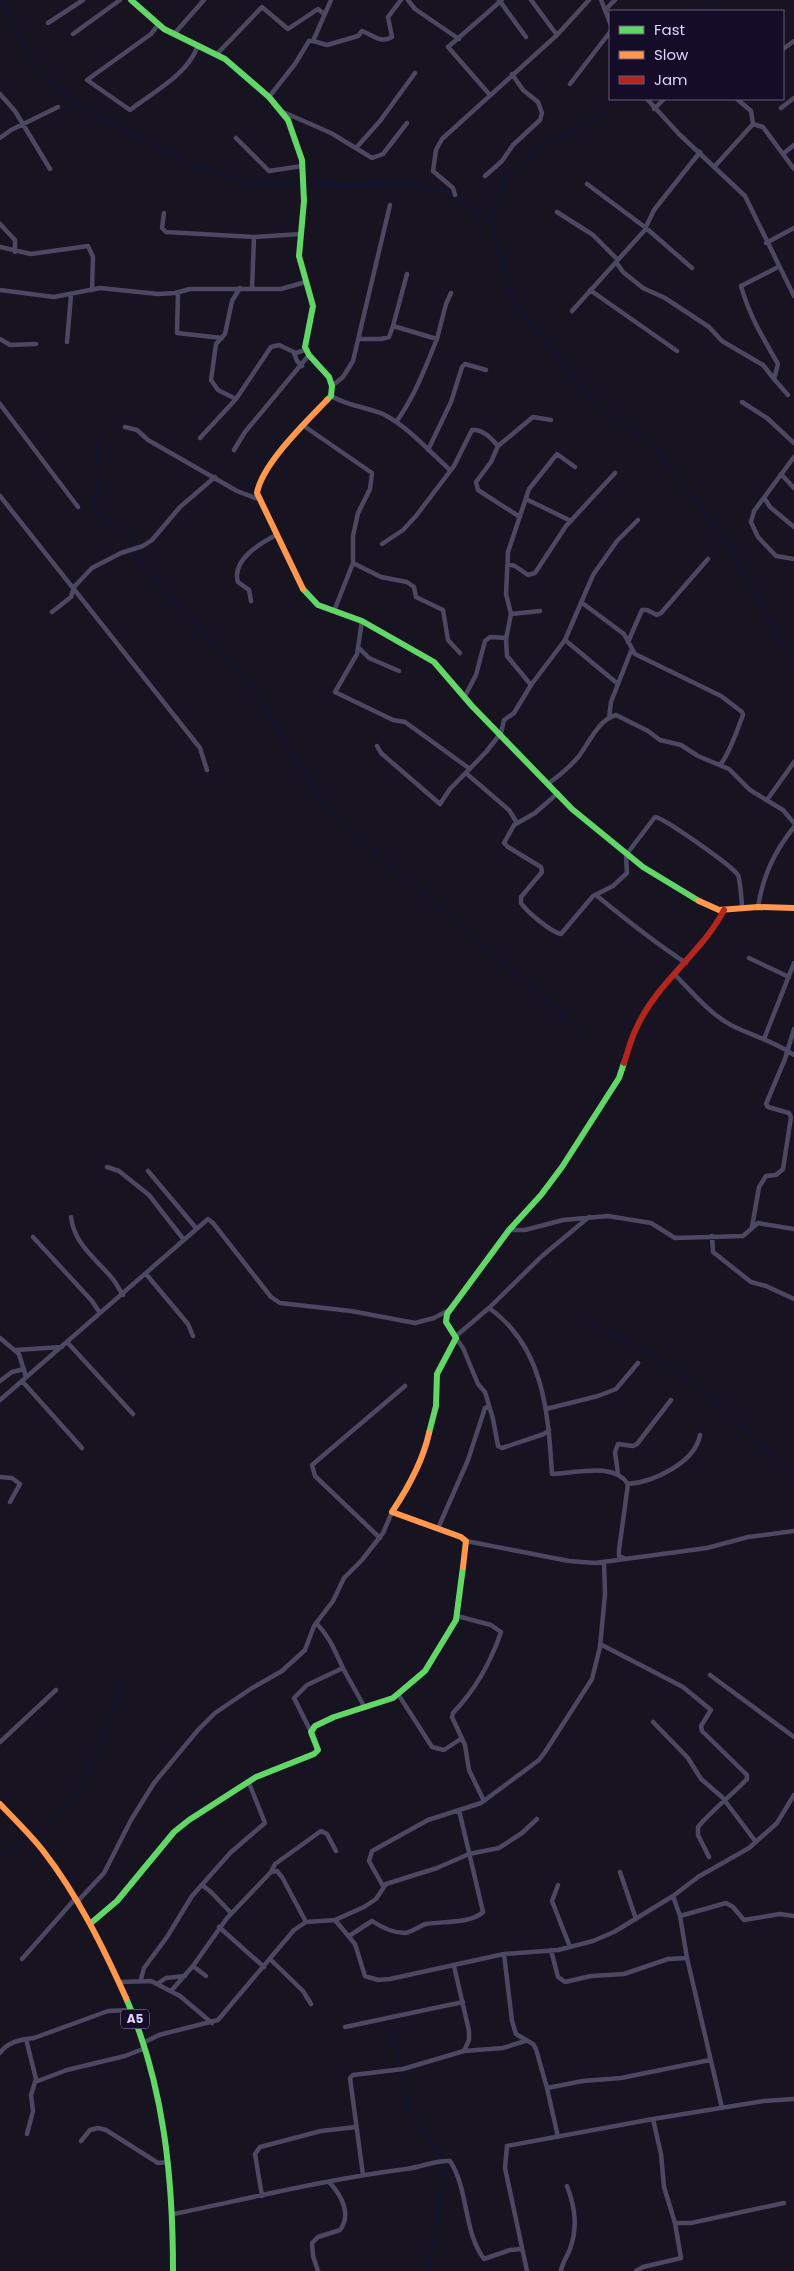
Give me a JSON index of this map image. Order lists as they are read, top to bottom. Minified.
{"streets":{"main road":["A5"]},"legend":["Fast","Slow","Jam"]}
